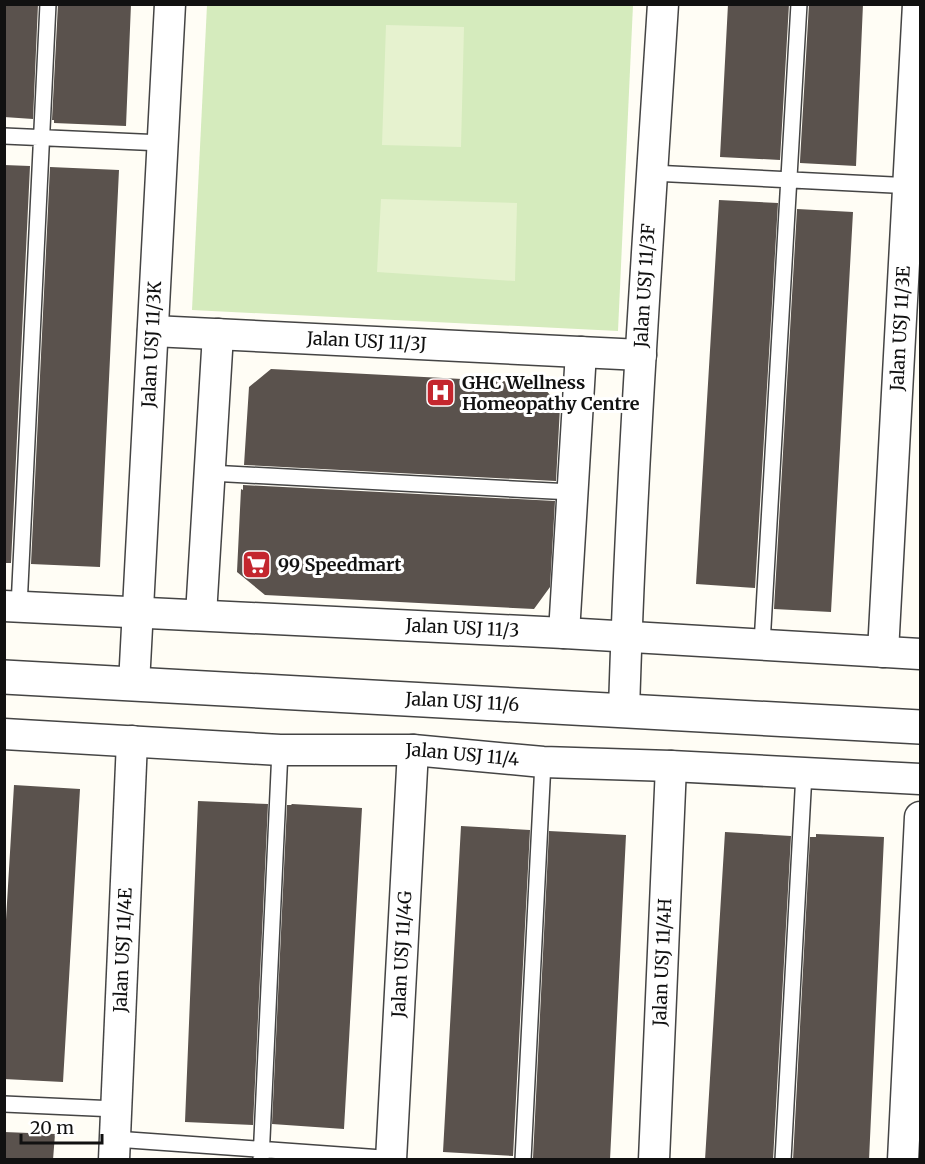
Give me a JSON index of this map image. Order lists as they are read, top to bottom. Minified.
{"streets":{"street":["Jalan USJ 11/3F","Jalan USJ 11/3E","Jalan USJ 11/3J","Jalan USJ 11/3K","Jalan USJ 11/3","Jalan USJ 11/6","Jalan USJ 11/4","Jalan USJ 11/4E","Jalan USJ 11/4G","Jalan USJ 11/4H"]},"crossings":[["Jalan USJ 11/3F","Jalan USJ 11/3J"],["Jalan USJ 11/3F","Jalan USJ 11/3"],["Jalan USJ 11/3F","Jalan USJ 11/6"],["Jalan USJ 11/3E","Jalan USJ 11/3"],["Jalan USJ 11/3J","Jalan USJ 11/3K"],["Jalan USJ 11/3K","Jalan USJ 11/3"],["Jalan USJ 11/3K","Jalan USJ 11/6"],["Jalan USJ 11/4","Jalan USJ 11/4E"],["Jalan USJ 11/4","Jalan USJ 11/4G"],["Jalan USJ 11/4","Jalan USJ 11/4H"]],"places":{"hospital":["GHC Wellness Homeopathy Centre"],"supermarket":["99 Speedmart"]},"scale_bar":"20 m"}
